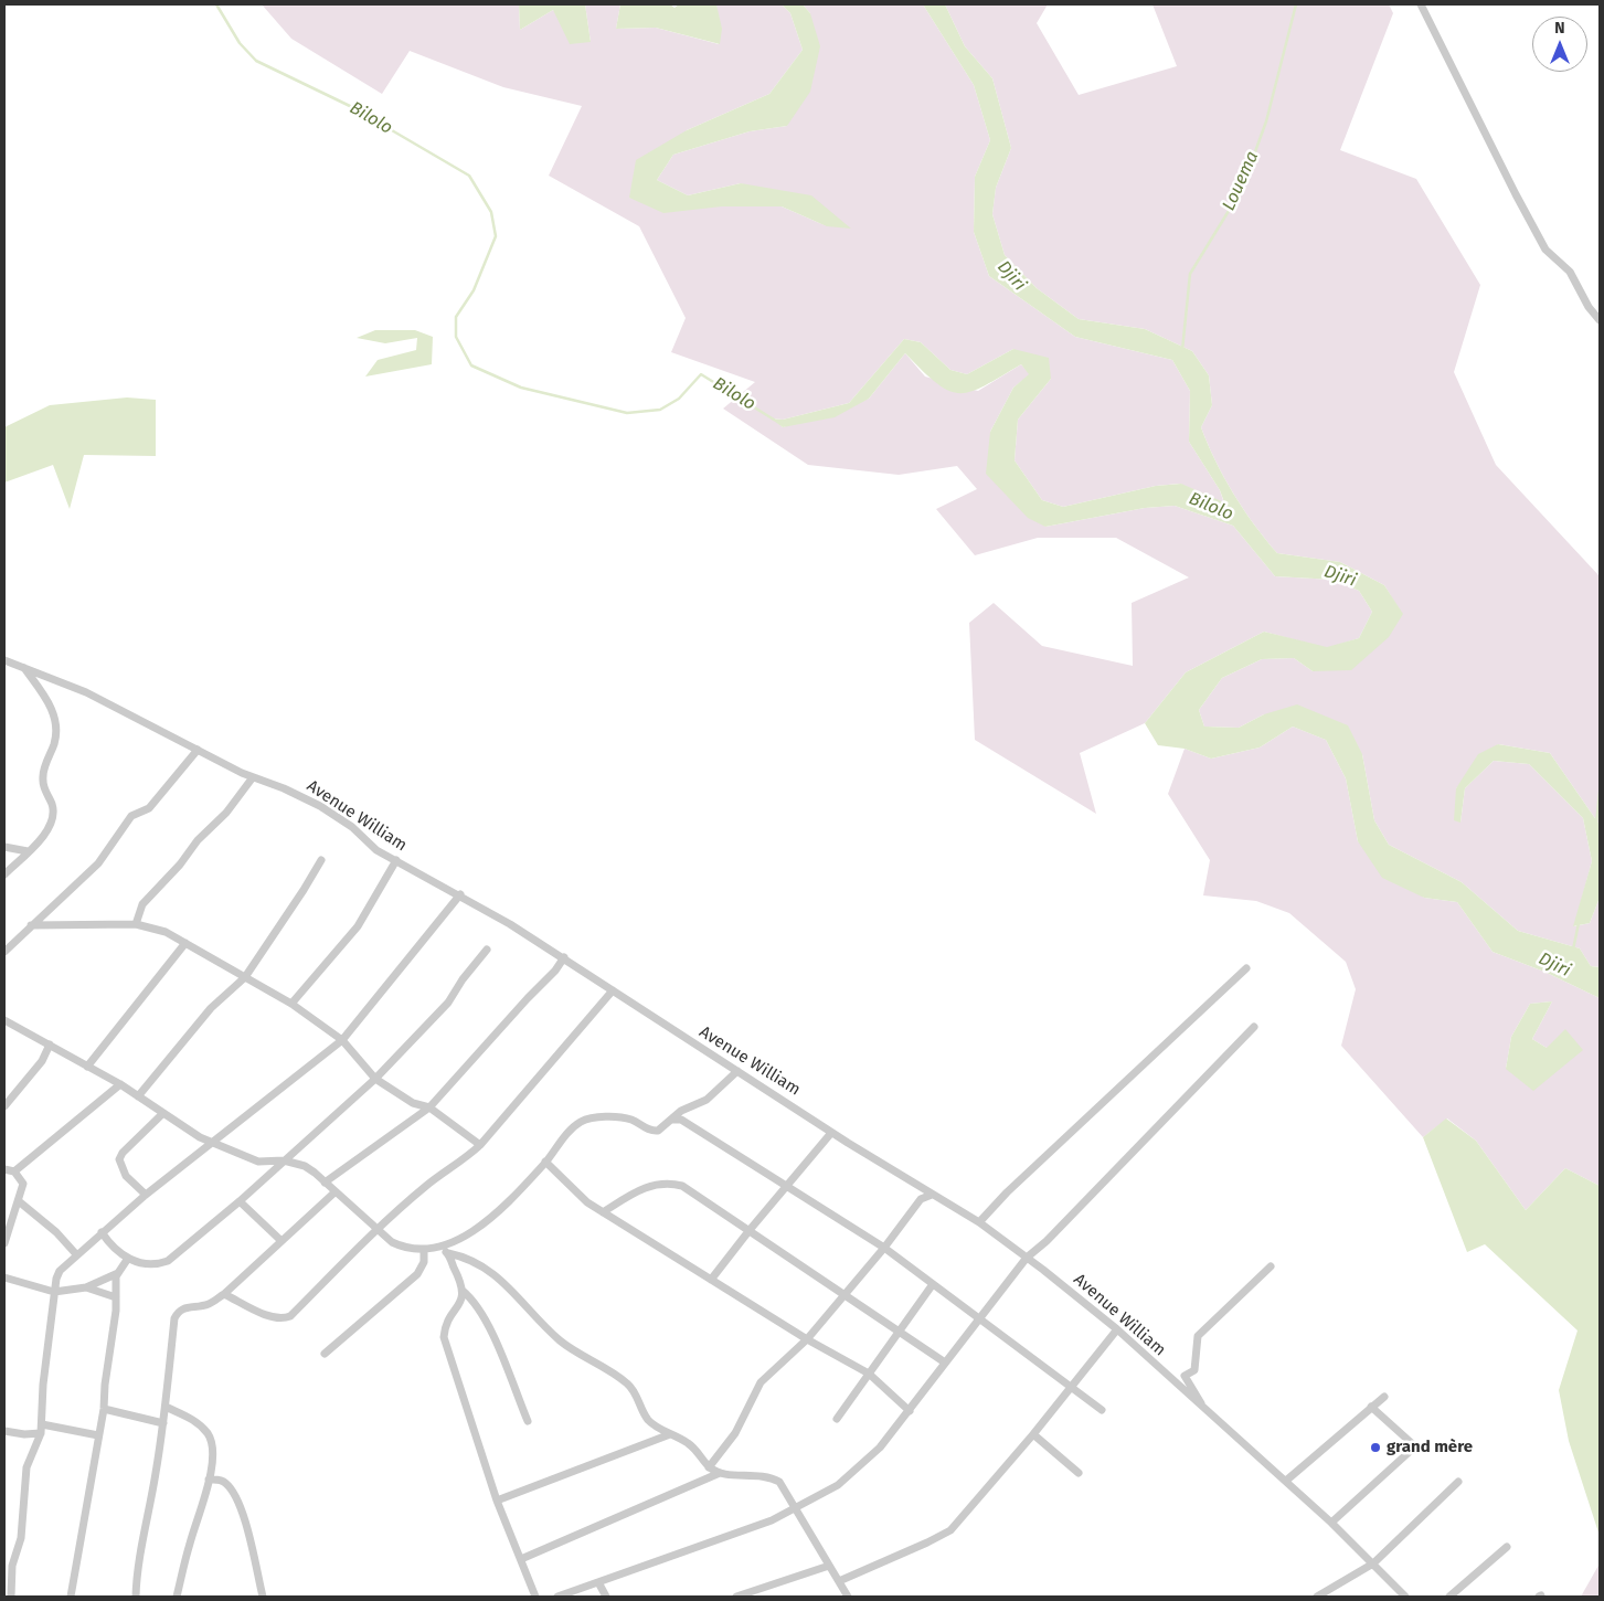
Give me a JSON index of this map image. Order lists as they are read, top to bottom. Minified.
{"streets":{"street":["Avenue William"]},"water":["Bilolo","Louema","Djiri"],"places":["grand mère"],"north":"top"}
